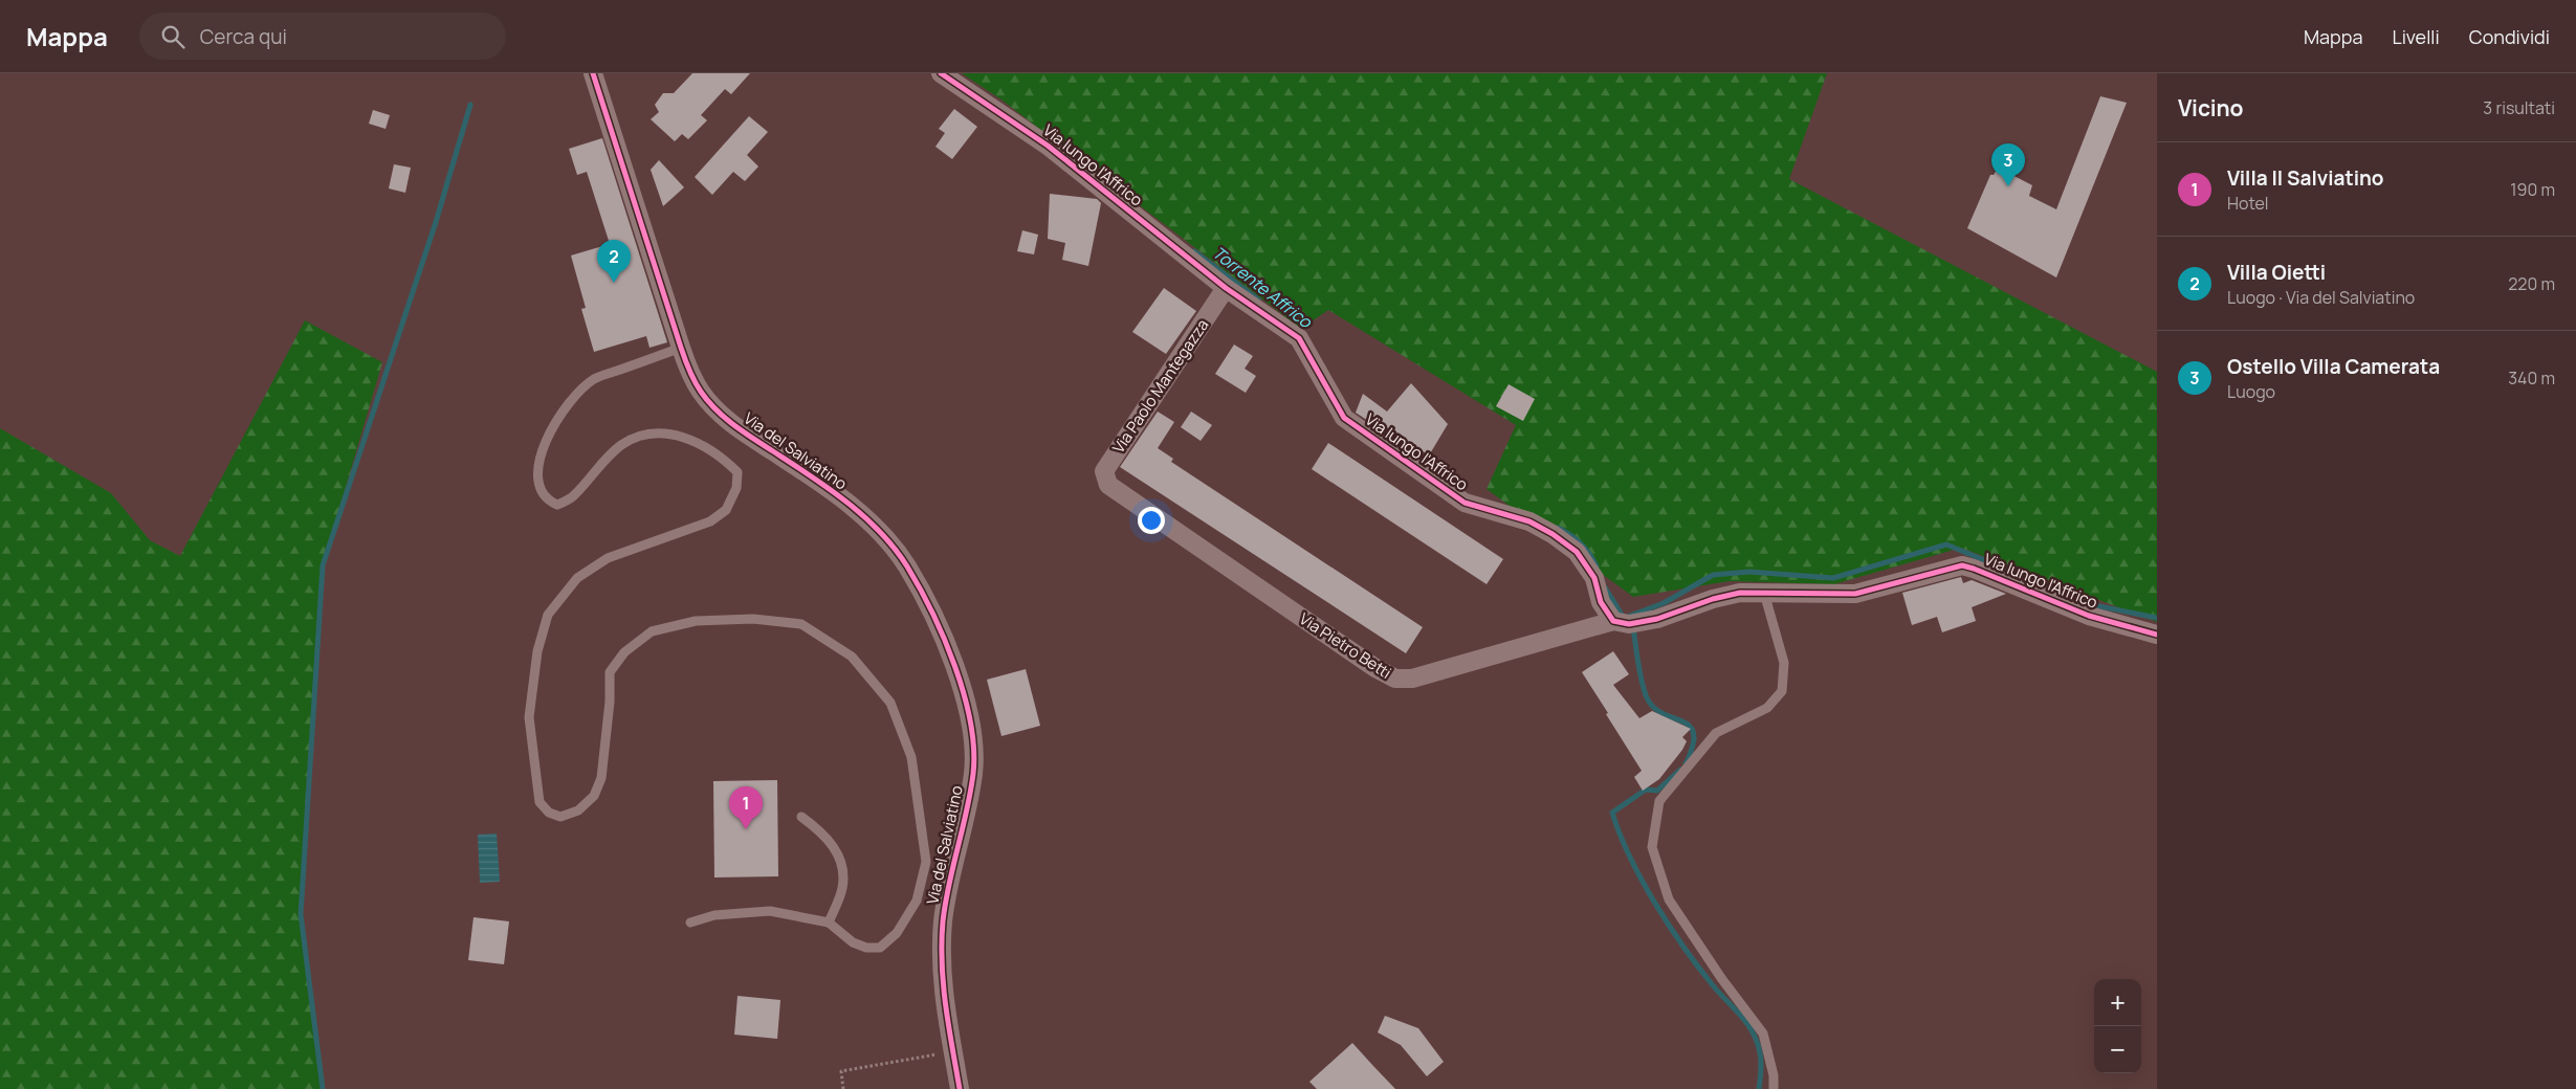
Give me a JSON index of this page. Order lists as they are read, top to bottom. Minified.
{"streets":{"street":["Via lungo l'Affrico","Via Paolo Mantegazza","Via del Salviatino","Via Pietro Betti"]},"crossings":[["Via lungo l'Affrico","Via Paolo Mantegazza"],["Via lungo l'Affrico","Via Pietro Betti"],["Via Paolo Mantegazza","Via Pietro Betti"]],"water":["Torrente Affrico"],"page":{"header":"Mappa","search":"Cerca qui","nav":["Mappa","Livelli","Condividi"],"heading":["Vicino","3 risultati"],"list":[{"mark":"1","name":"Villa Il Salviatino","note":"Hotel","value":"190 m"},{"mark":"2","name":"Villa Oietti","note":"Luogo · Via del Salviatino","value":"220 m"},{"mark":"3","name":"Ostello Villa Camerata","note":"Luogo","value":"340 m"}],"pins":["3","2","1"],"map_buttons":["+","−"]}}
